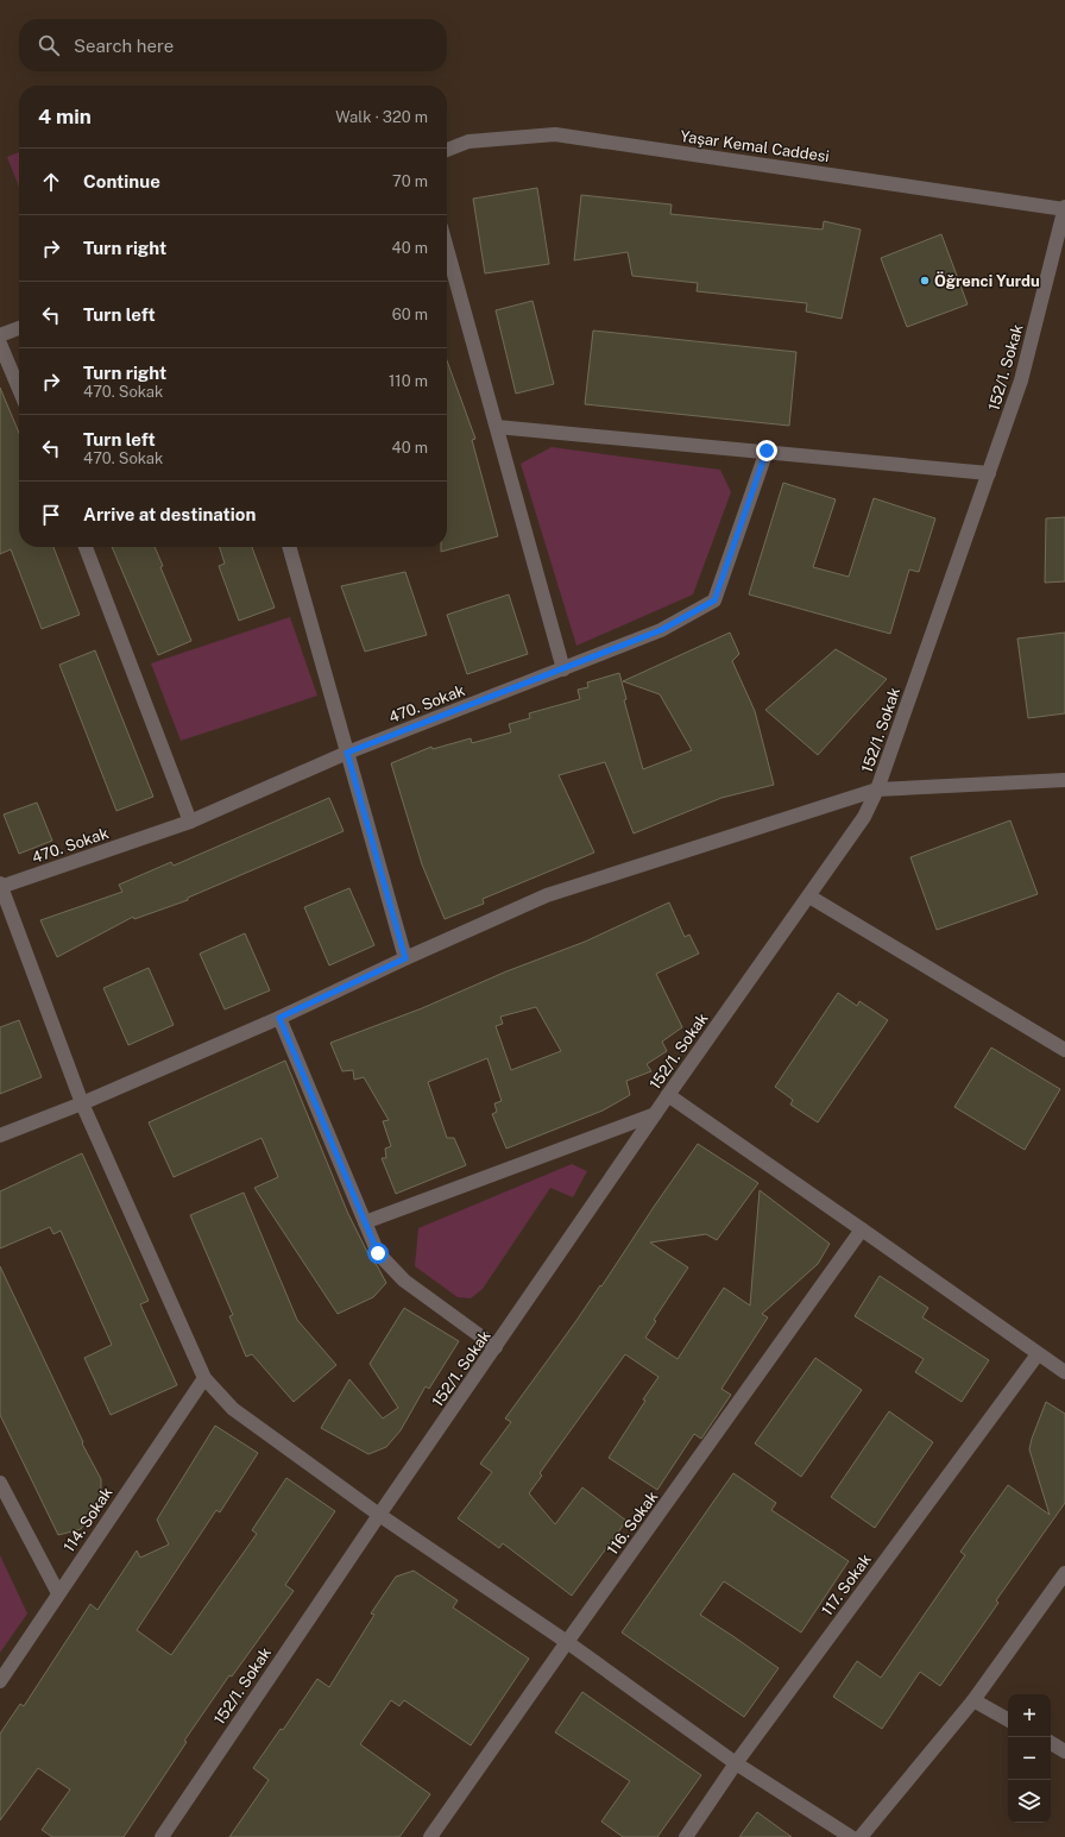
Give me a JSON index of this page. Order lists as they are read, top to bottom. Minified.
{"streets":{"street":["Yaşar Kemal Caddesi","152/1. Sokak","470. Sokak","114. Sokak","116. Sokak","117. Sokak"]},"crossings":[["Yaşar Kemal Caddesi","152/1. Sokak"]],"places":["Öğrenci Yurdu"],"page":{"search":"Search here","heading":["4 min","Walk · 320 m"],"list":[["Continue","70 m"],["Turn right","40 m"],["Turn left","60 m"],["Turn right","470. Sokak","110 m"],["Turn left","470. Sokak","40 m"],"Arrive at destination"],"map_buttons":["+","−"]}}
